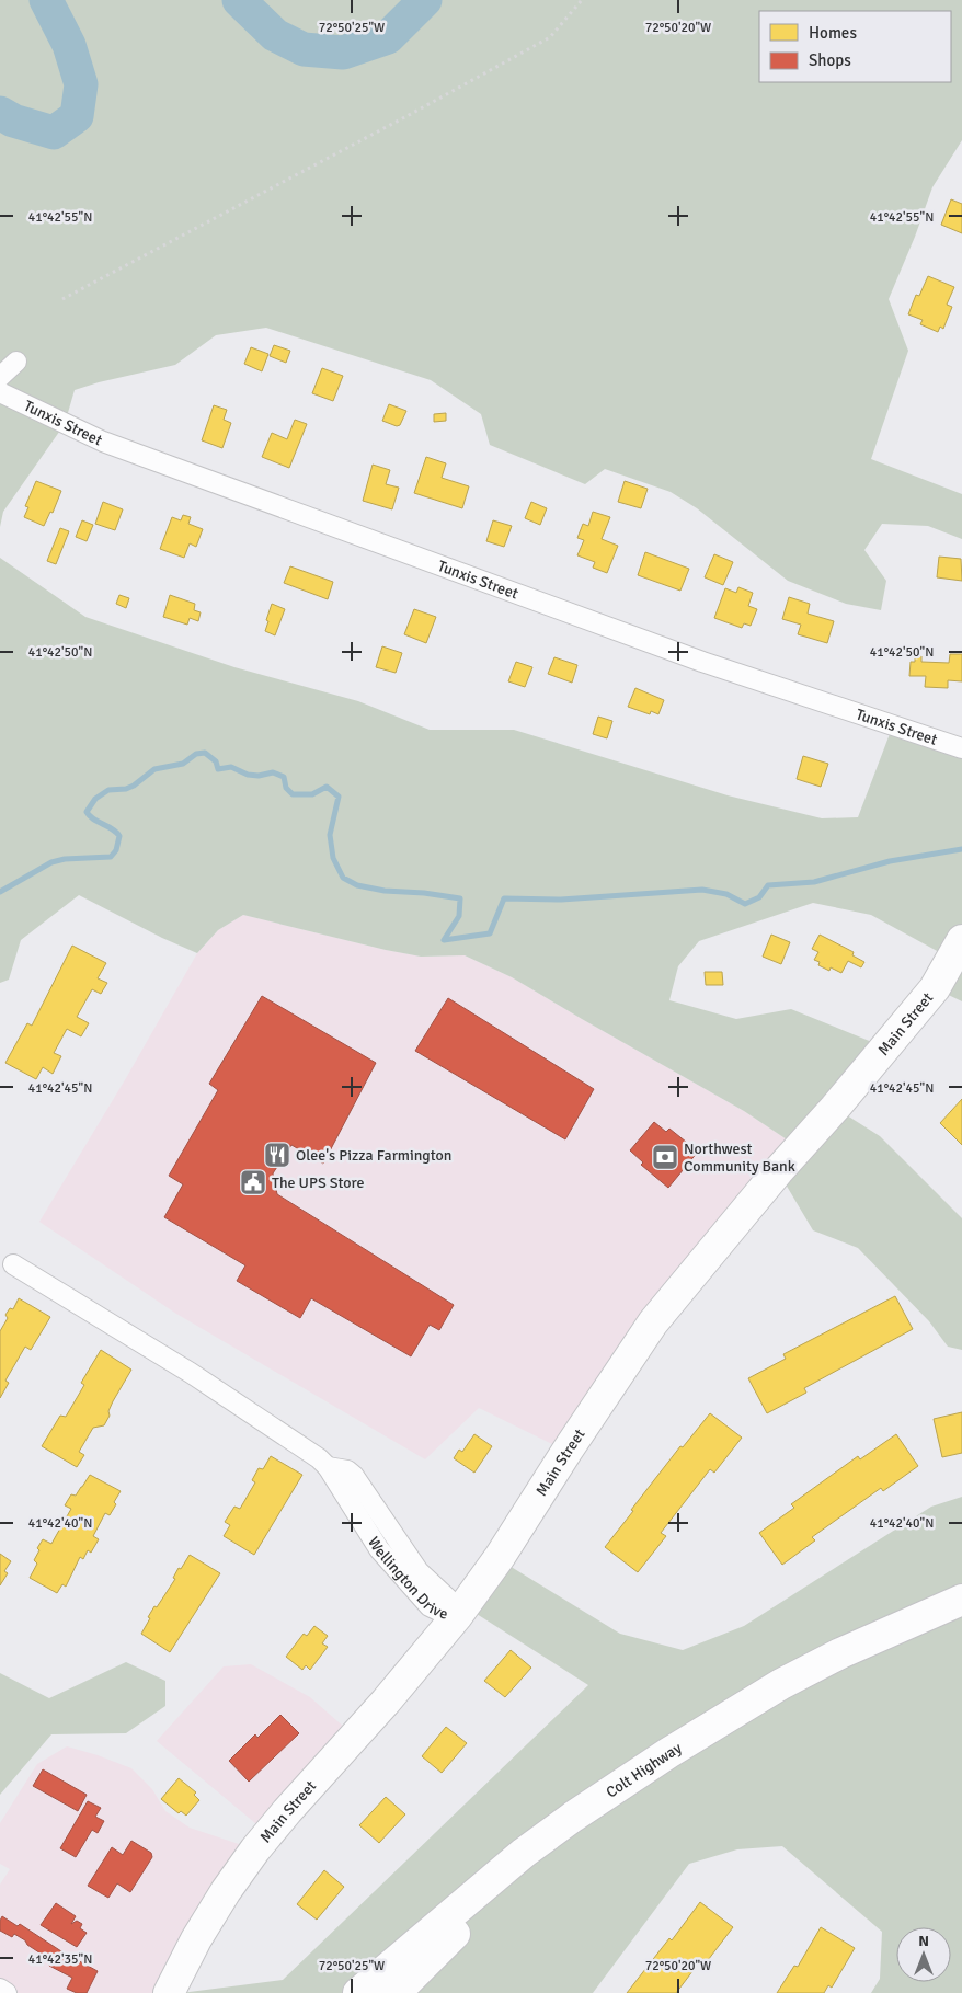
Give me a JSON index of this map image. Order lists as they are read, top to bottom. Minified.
{"streets":{"highway":["Main Street","Colt Highway"],"street":["Tunxis Street","Wellington Drive"]},"crossings":[["Main Street","Wellington Drive"]],"places":{"restaurant":["Olee's Pizza Farmington"],"bank":["Northwest Community Bank"],"public building":["The UPS Store"]},"legend":["Homes","Shops"],"north":"top","coordinates":["72°50'25\"W","72°50'20\"W","41°42'55\"N","41°42'50\"N","41°42'45\"N","41°42'40\"N","41°42'35\"N"]}
